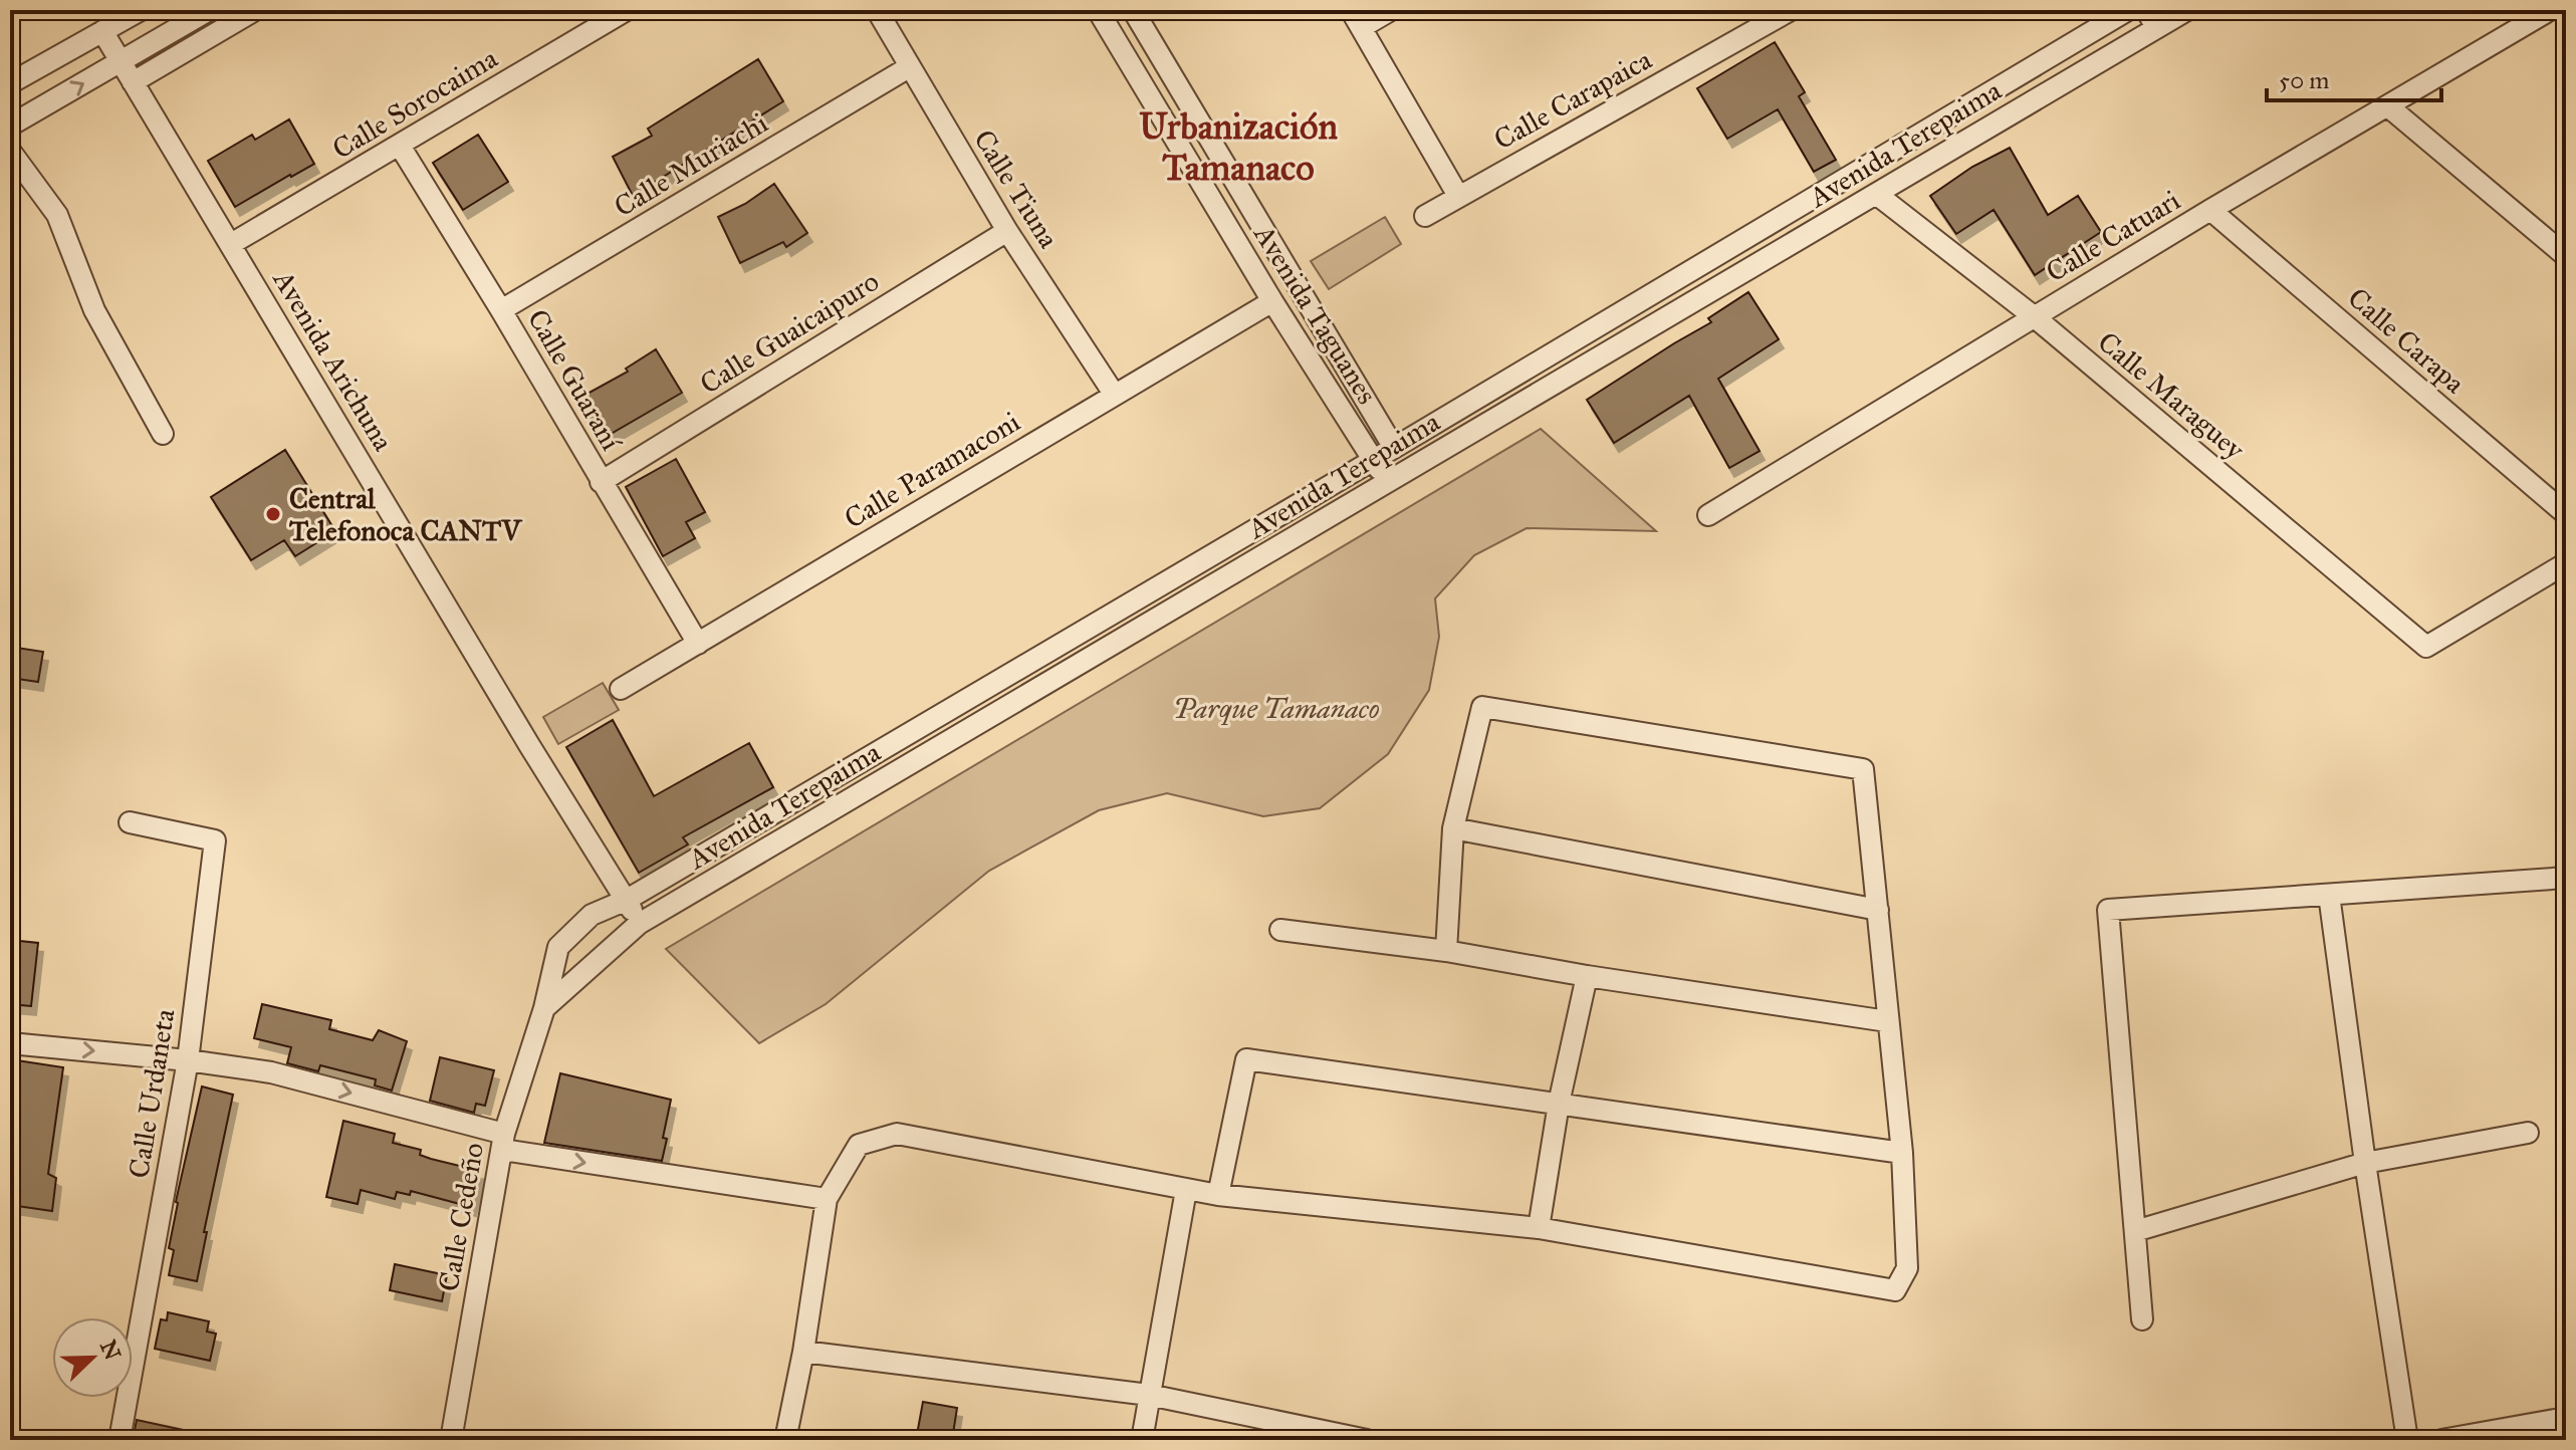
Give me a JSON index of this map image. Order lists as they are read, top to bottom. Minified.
{"streets":{"street":["Calle Carapaica","Calle Sorocaima","Avenida Terepaima","Calle Muriachi","Calle Tiuna","Calle Catuari","Avenida Taguanes","Calle Guaicaipuro","Calle Carapa","Avenida Arichuna","Calle Guaraní","Calle Maraguey","Calle Paramaconi","Calle Urdaneta","Calle Cedeño"]},"crossings":[["Calle Sorocaima","Avenida Arichuna"],["Calle Sorocaima","Calle Guaraní"],["Avenida Terepaima","Avenida Taguanes"],["Avenida Terepaima","Avenida Arichuna"],["Avenida Terepaima","Calle Maraguey"],["Avenida Terepaima","Calle Cedeño"],["Calle Muriachi","Calle Tiuna"],["Calle Muriachi","Calle Guaraní"],["Calle Tiuna","Calle Guaicaipuro"],["Calle Tiuna","Calle Paramaconi"],["Calle Catuari","Calle Carapa"],["Calle Catuari","Calle Maraguey"],["Avenida Taguanes","Calle Paramaconi"],["Calle Guaicaipuro","Calle Guaraní"],["Calle Guaraní","Calle Paramaconi"]],"districts":["Urbanización Tamanaco"],"parks":["Parque Tamanaco"],"places":["Central Telefonoca CANTV"],"scale_bar":"50 m","north":"top right"}
